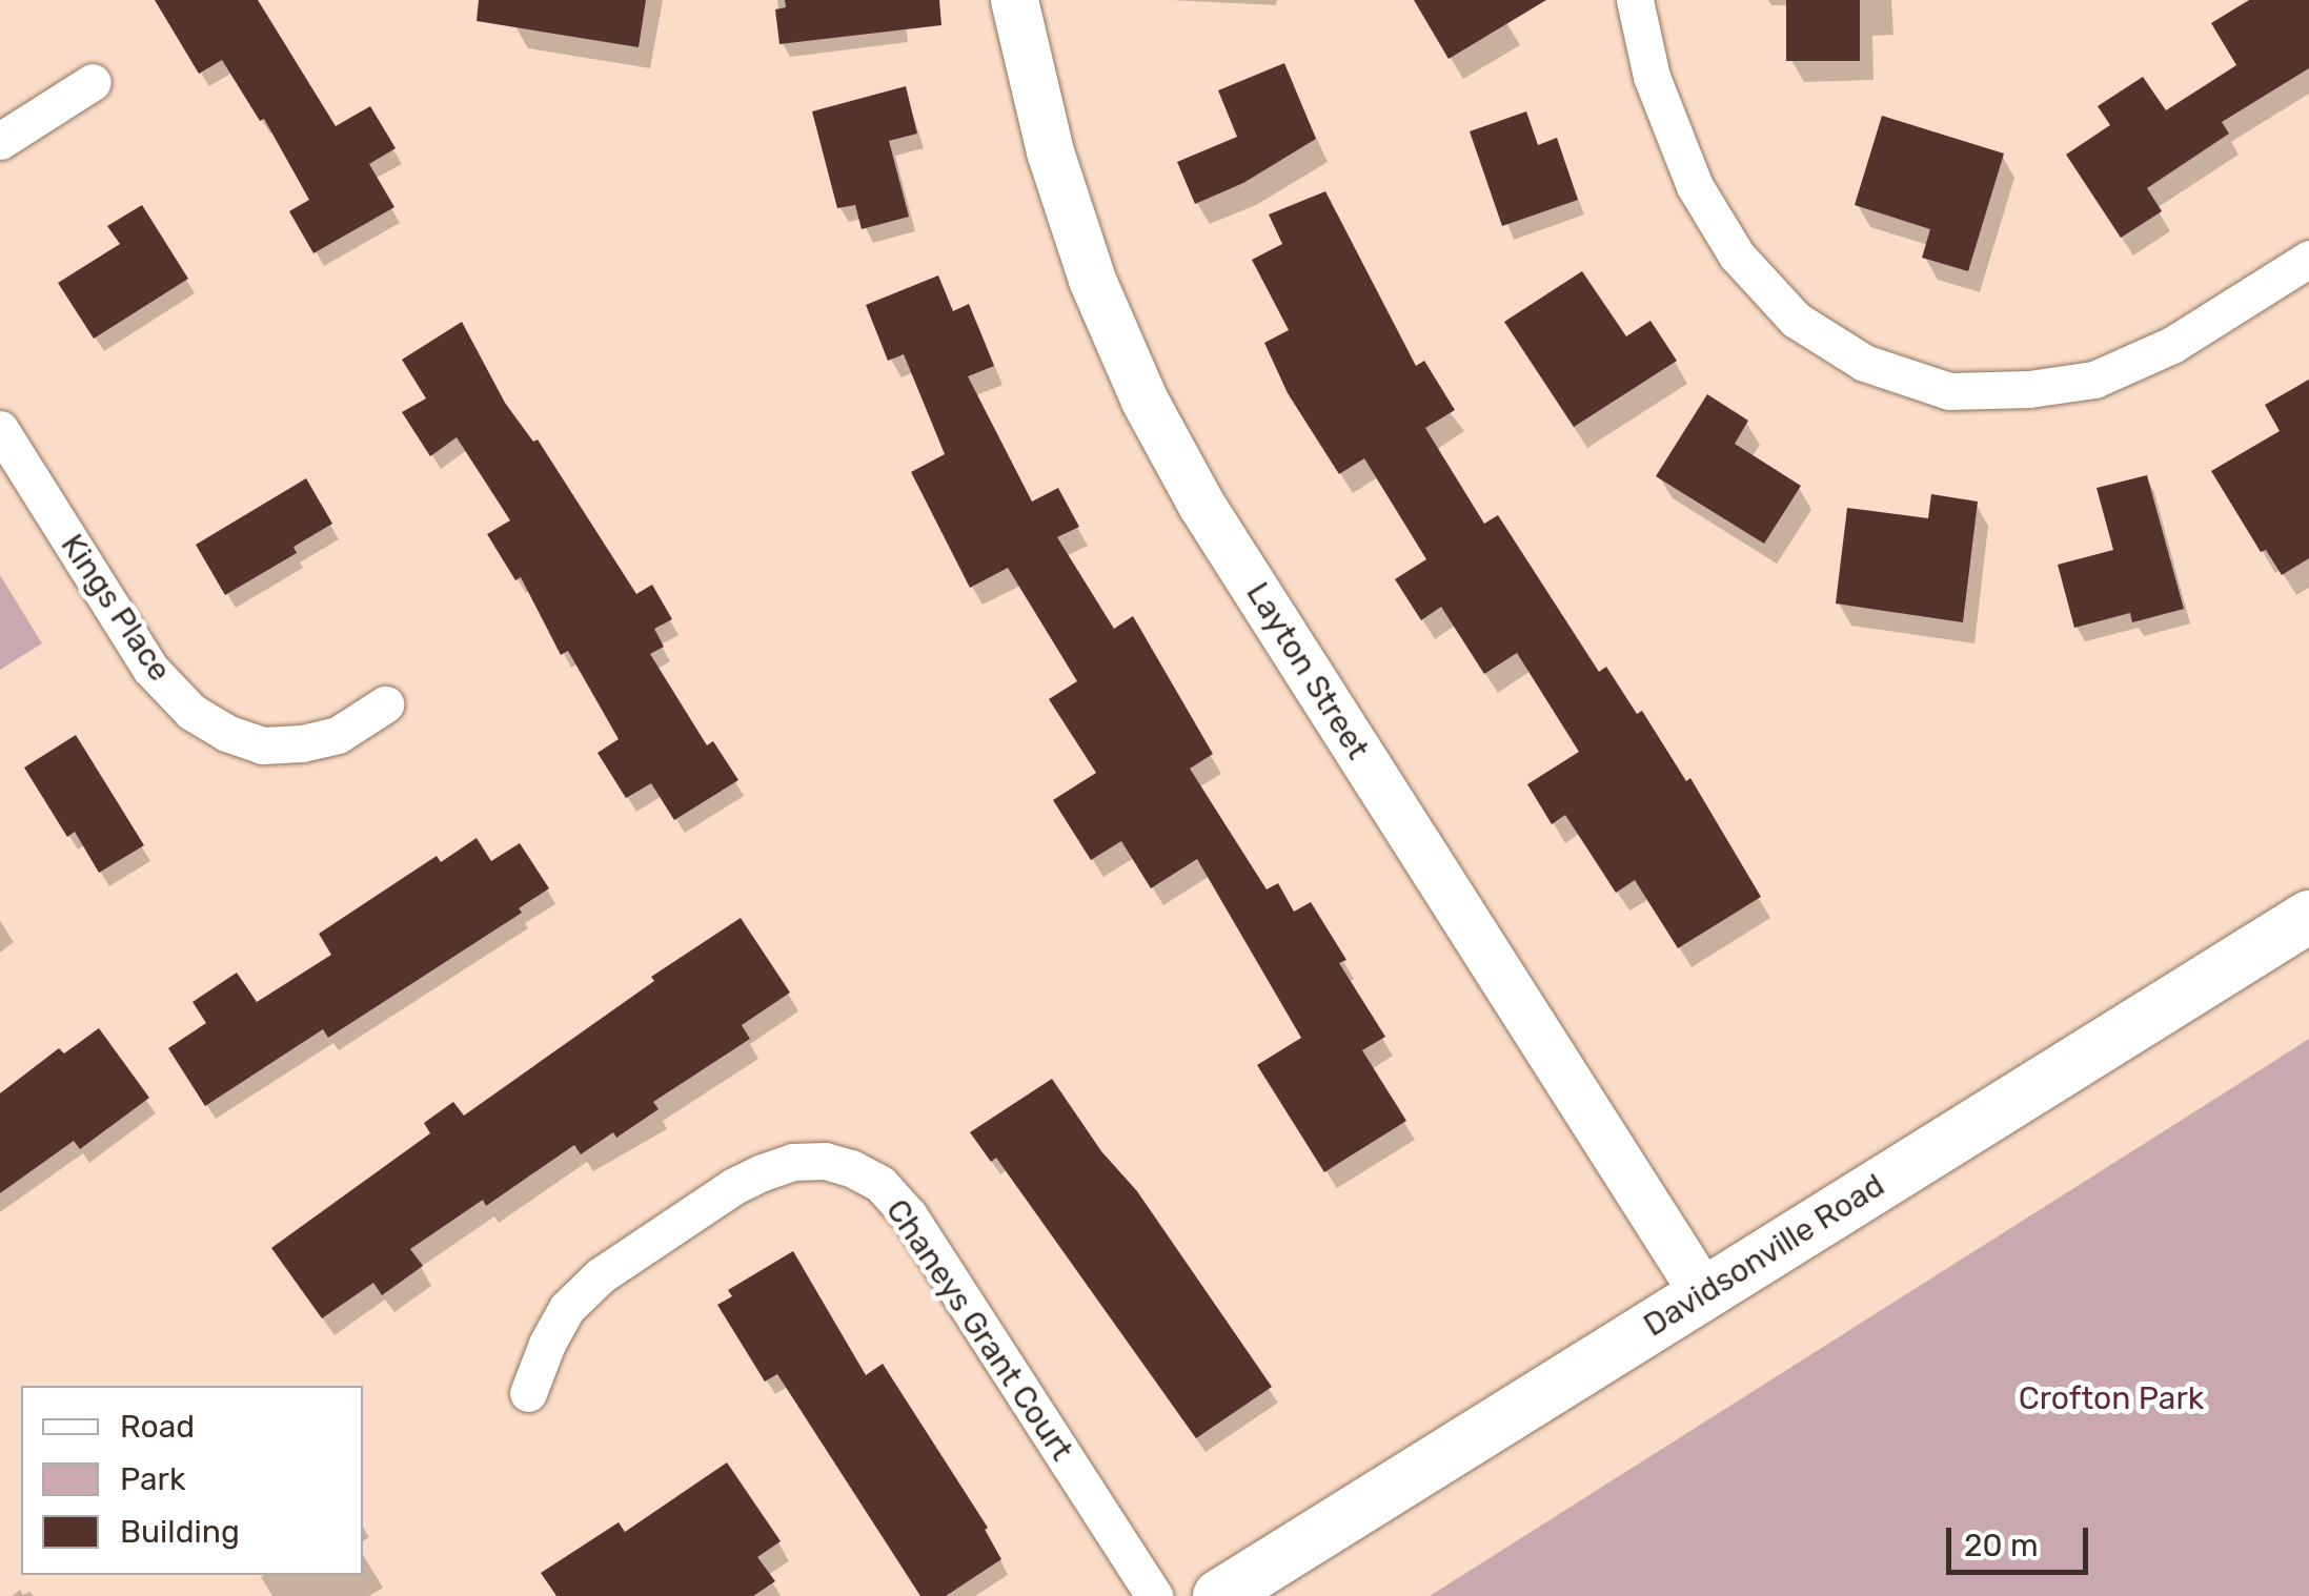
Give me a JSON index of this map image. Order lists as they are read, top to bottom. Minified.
{"streets":{"main road":["Davidsonville Road"],"street":["Kings Place","Layton Street","Chaneys Grant Court"]},"crossings":[["Layton Street","Davidsonville Road"]],"parks":["Crofton Park"],"legend":["Road","Park","Building"],"scale_bar":"20 m"}
